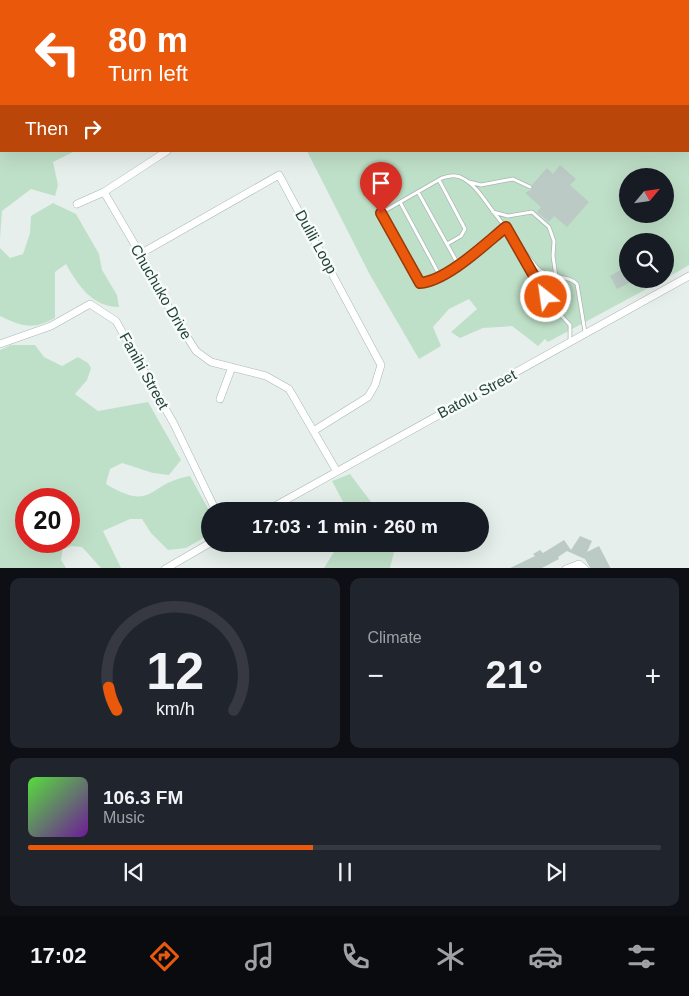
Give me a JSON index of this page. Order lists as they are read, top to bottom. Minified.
{"streets":{"street":["Dulili Loop","Chuchuko Drive","Fanihi Street","Batolu Street"]},"crossings":[["Dulili Loop","Chuchuko Drive"],["Chuchuko Drive","Batolu Street"]],"north":"top right","page":{"turn":["80 m","Turn left"],"then":"Then","limit":"20","trip":"17:03 · 1 min · 260 m","tile":"Climate","heat":["−","21°","+"],"song":["106.3 FM","Music"],"tabs":"17:02","gauge":["12","km/h"]}}
